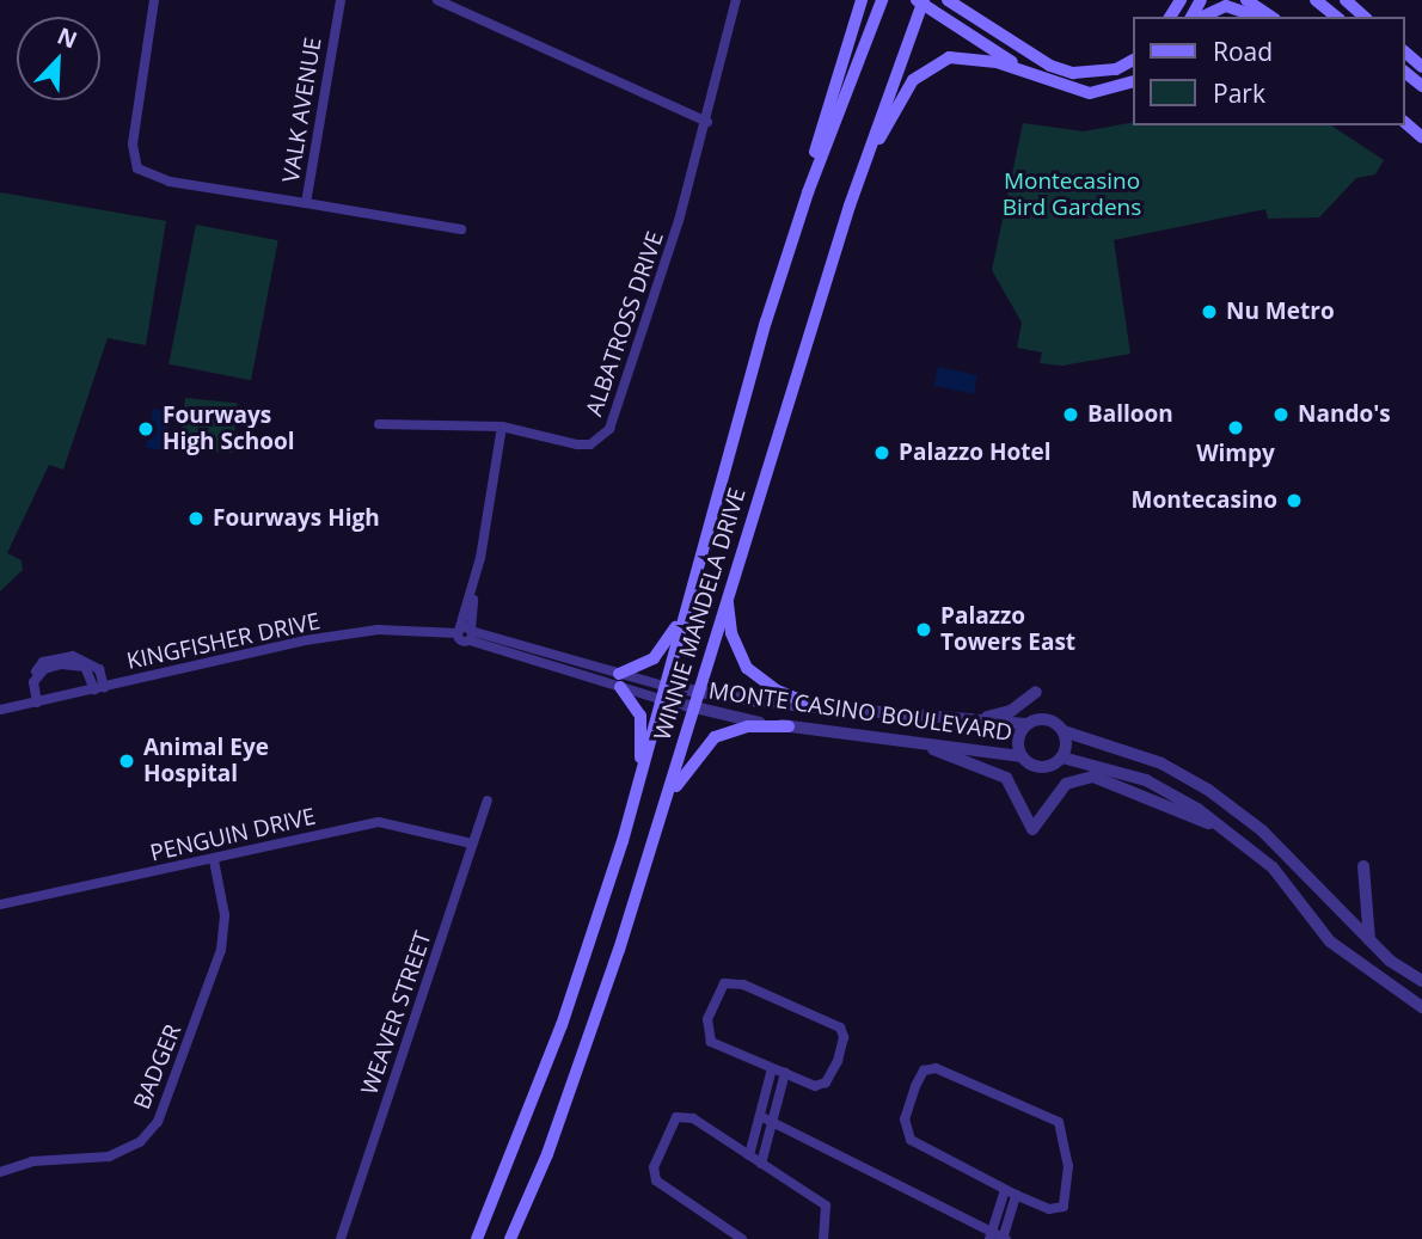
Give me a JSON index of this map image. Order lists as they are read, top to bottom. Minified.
{"streets":{"main road":["WINNIE MANDELA DRIVE"],"street":["VALK AVENUE","ALBATROSS DRIVE","KINGFISHER DRIVE","MONTE CASINO BOULEVARD","PENGUIN DRIVE","WEAVER STREET","BADGER"]},"crossings":[["WINNIE MANDELA DRIVE","KINGFISHER DRIVE"],["WINNIE MANDELA DRIVE","MONTE CASINO BOULEVARD"],["KINGFISHER DRIVE","MONTE CASINO BOULEVARD"],["PENGUIN DRIVE","WEAVER STREET"],["PENGUIN DRIVE","BADGER"]],"parks":["Montecasino Bird Gardens"],"places":["Nu Metro","Balloon","Nando's","Wimpy","Fourways High School","Palazzo Hotel","Montecasino","Fourways High","Palazzo Towers East","Animal Eye Hospital"],"legend":["Road","Park"],"north":"top right"}
